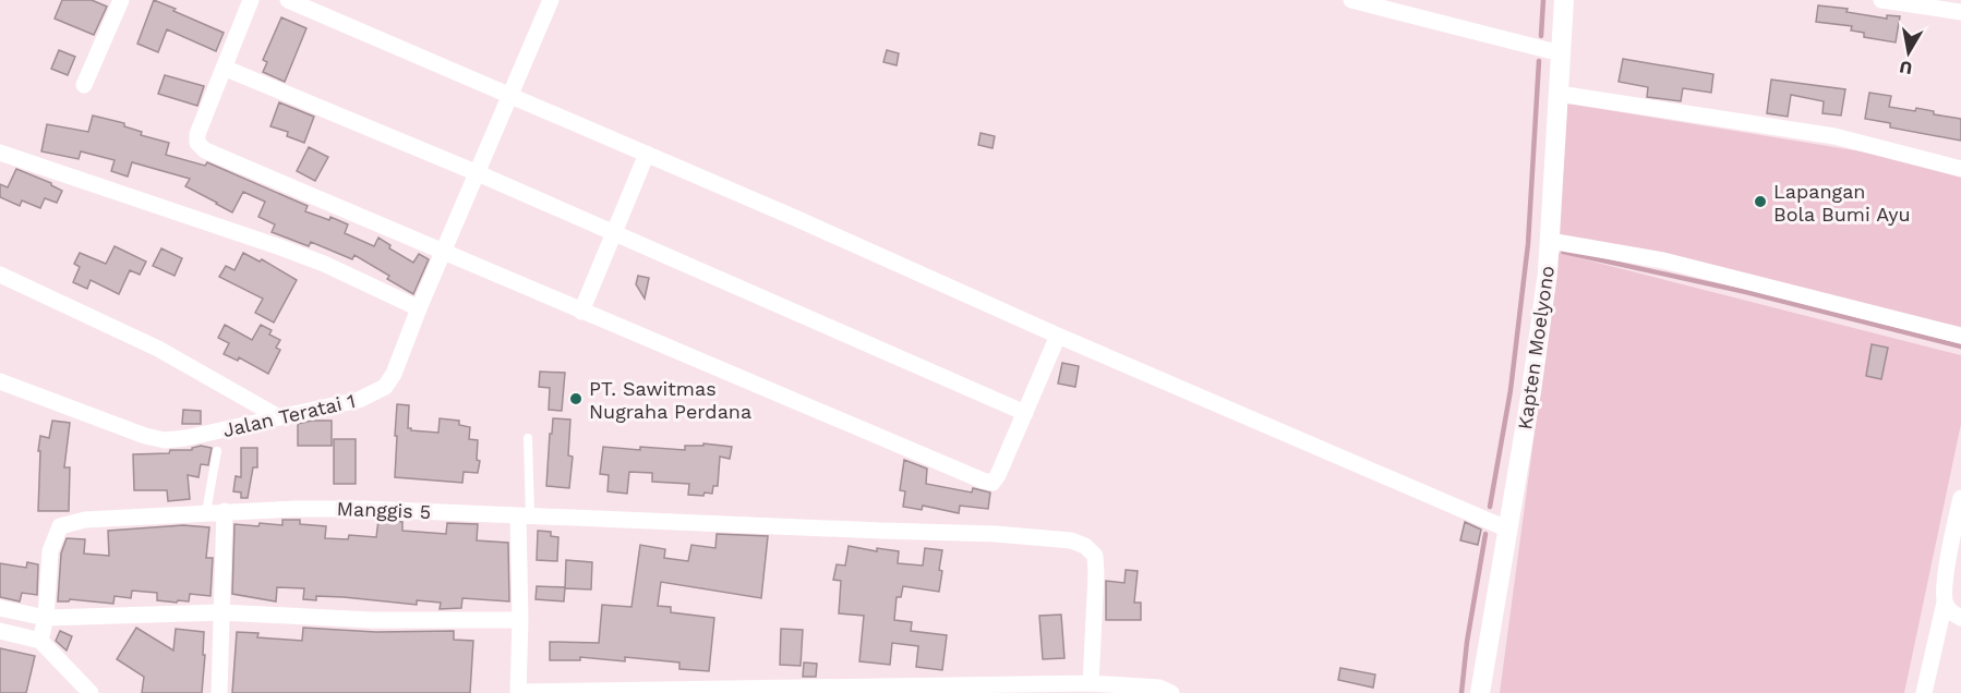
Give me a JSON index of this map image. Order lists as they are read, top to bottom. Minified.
{"streets":{"street":["Kapten Moelyono","Jalan Teratai 1","Manggis 5"]},"places":["Lapangan Bola Bumi Ayu","PT. Sawitmas Nugraha Perdana"],"north":"bottom"}
